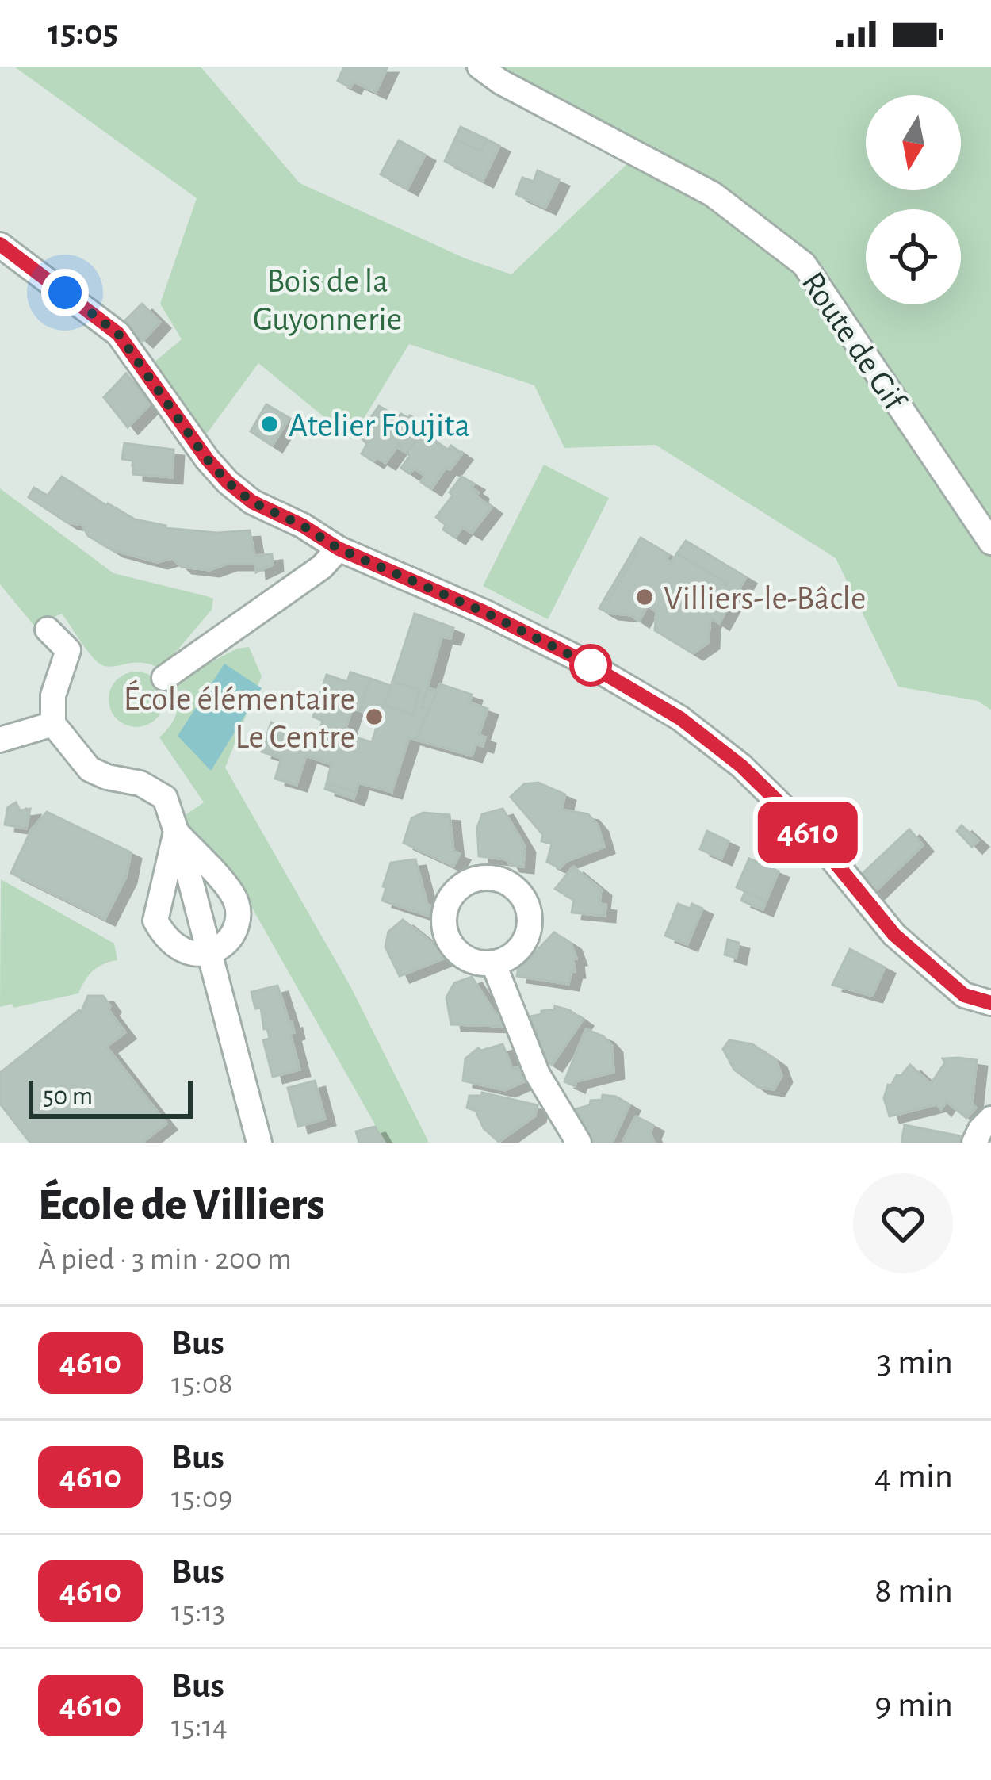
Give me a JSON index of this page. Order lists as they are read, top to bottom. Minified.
{"streets":{"street":["Route de Gif"]},"parks":["Bois de la Guyonnerie"],"places":["Atelier Foujita","Villiers-le-Bâcle","École élémentaire Le Centre"],"lines":["bus line 4610"],"scale_bar":"50 m","north":"bottom","page":{"status":"15:05","on_map":"4610","scale":"50 m","heading":["École de Villiers","À pied · 3 min · 200 m"],"list":[{"mark":"4610","name":"Bus","note":"15:08","value":"3 min"},{"mark":"4610","name":"Bus","note":"15:09","value":"4 min"},{"mark":"4610","name":"Bus","note":"15:13","value":"8 min"},{"mark":"4610","name":"Bus","note":"15:14","value":"9 min"}]}}
